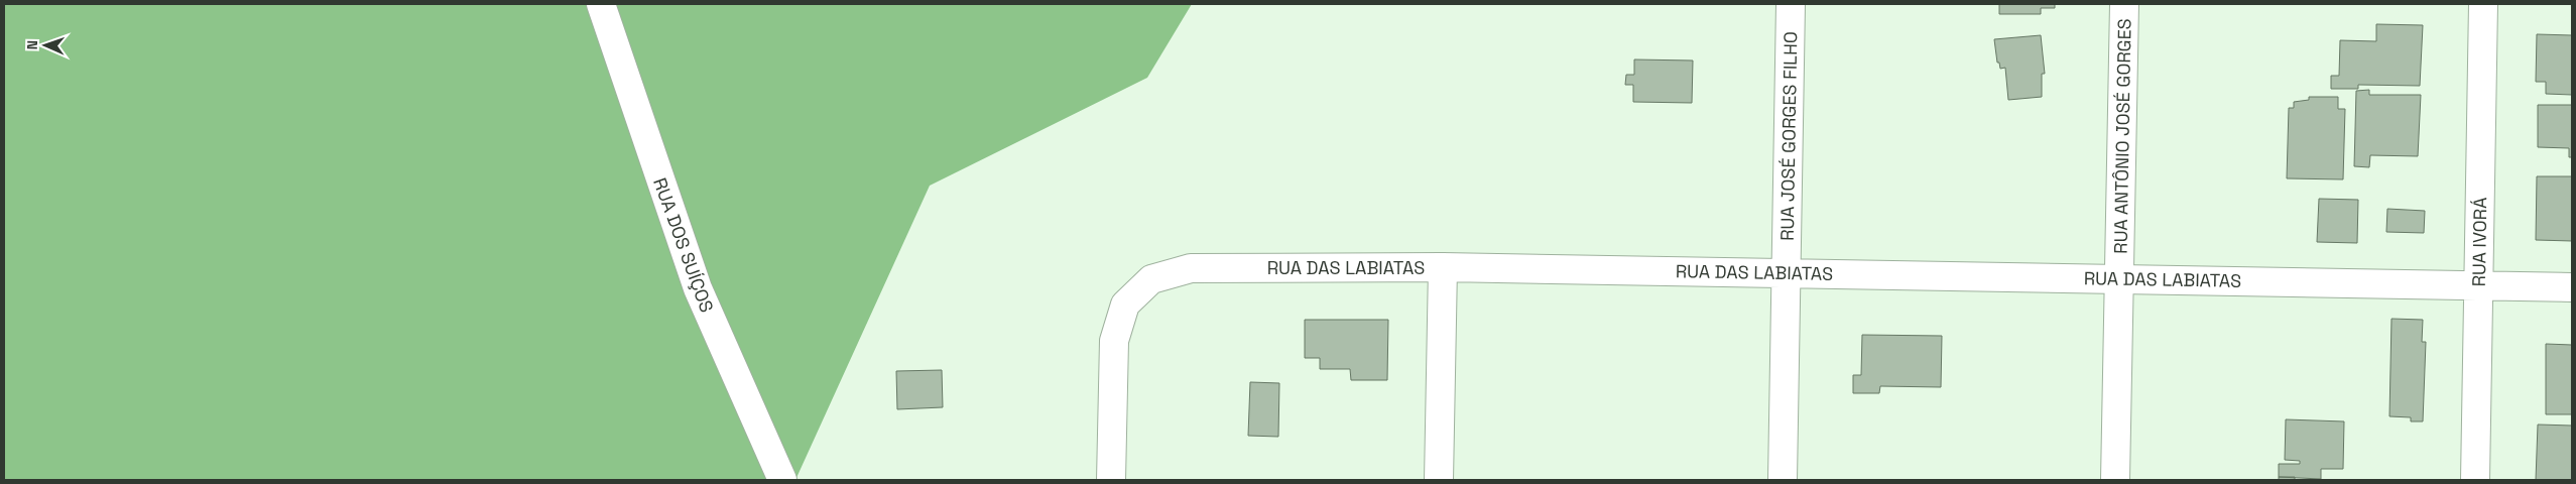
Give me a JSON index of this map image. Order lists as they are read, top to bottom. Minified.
{"streets":{"street":["RUA JOSÉ GORGES FILHO","RUA ANTÔNIO JOSÉ GORGES","RUA IVORÁ","RUA DOS SUÍÇOS","RUA DAS LABIATAS"]},"crossings":[["RUA JOSÉ GORGES FILHO","RUA DAS LABIATAS"],["RUA ANTÔNIO JOSÉ GORGES","RUA DAS LABIATAS"],["RUA IVORÁ","RUA DAS LABIATAS"]],"north":"left"}
